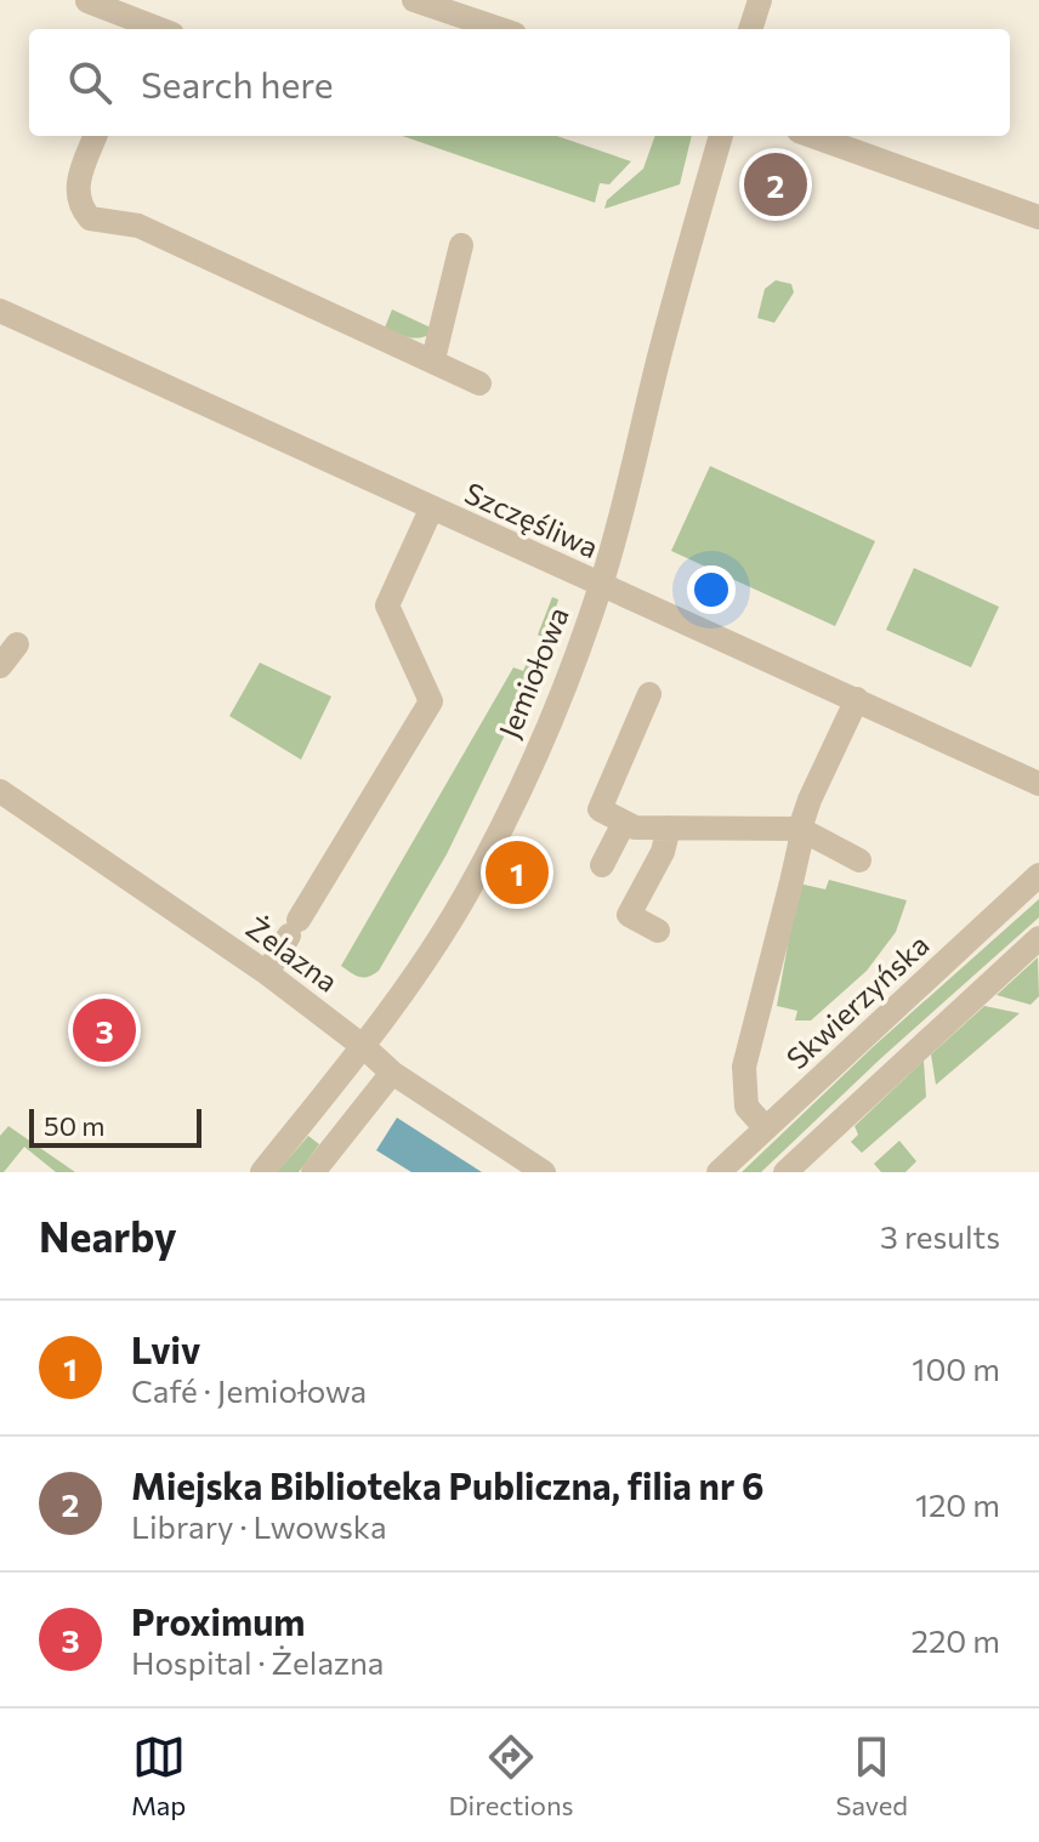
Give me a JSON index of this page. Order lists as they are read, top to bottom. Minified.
{"streets":{"street":["Szczęśliwa","Jemiołowa","Żelazna","Skwierzyńska"]},"crossings":[["Szczęśliwa","Jemiołowa"],["Jemiołowa","Żelazna"]],"scale_bar":"50 m","page":{"search":"Search here","pins":["2","1","3"],"scale":"50 m","heading":["Nearby","3 results"],"list":[{"mark":"1","name":"Lviv","note":"Café · Jemiołowa","value":"100 m"},{"mark":"2","name":"Miejska Biblioteka Publiczna, filia nr 6","note":"Library · Lwowska","value":"120 m"},{"mark":"3","name":"Proximum","note":"Hospital · Żelazna","value":"220 m"}],"nav":["Map","Directions","Saved"]}}
